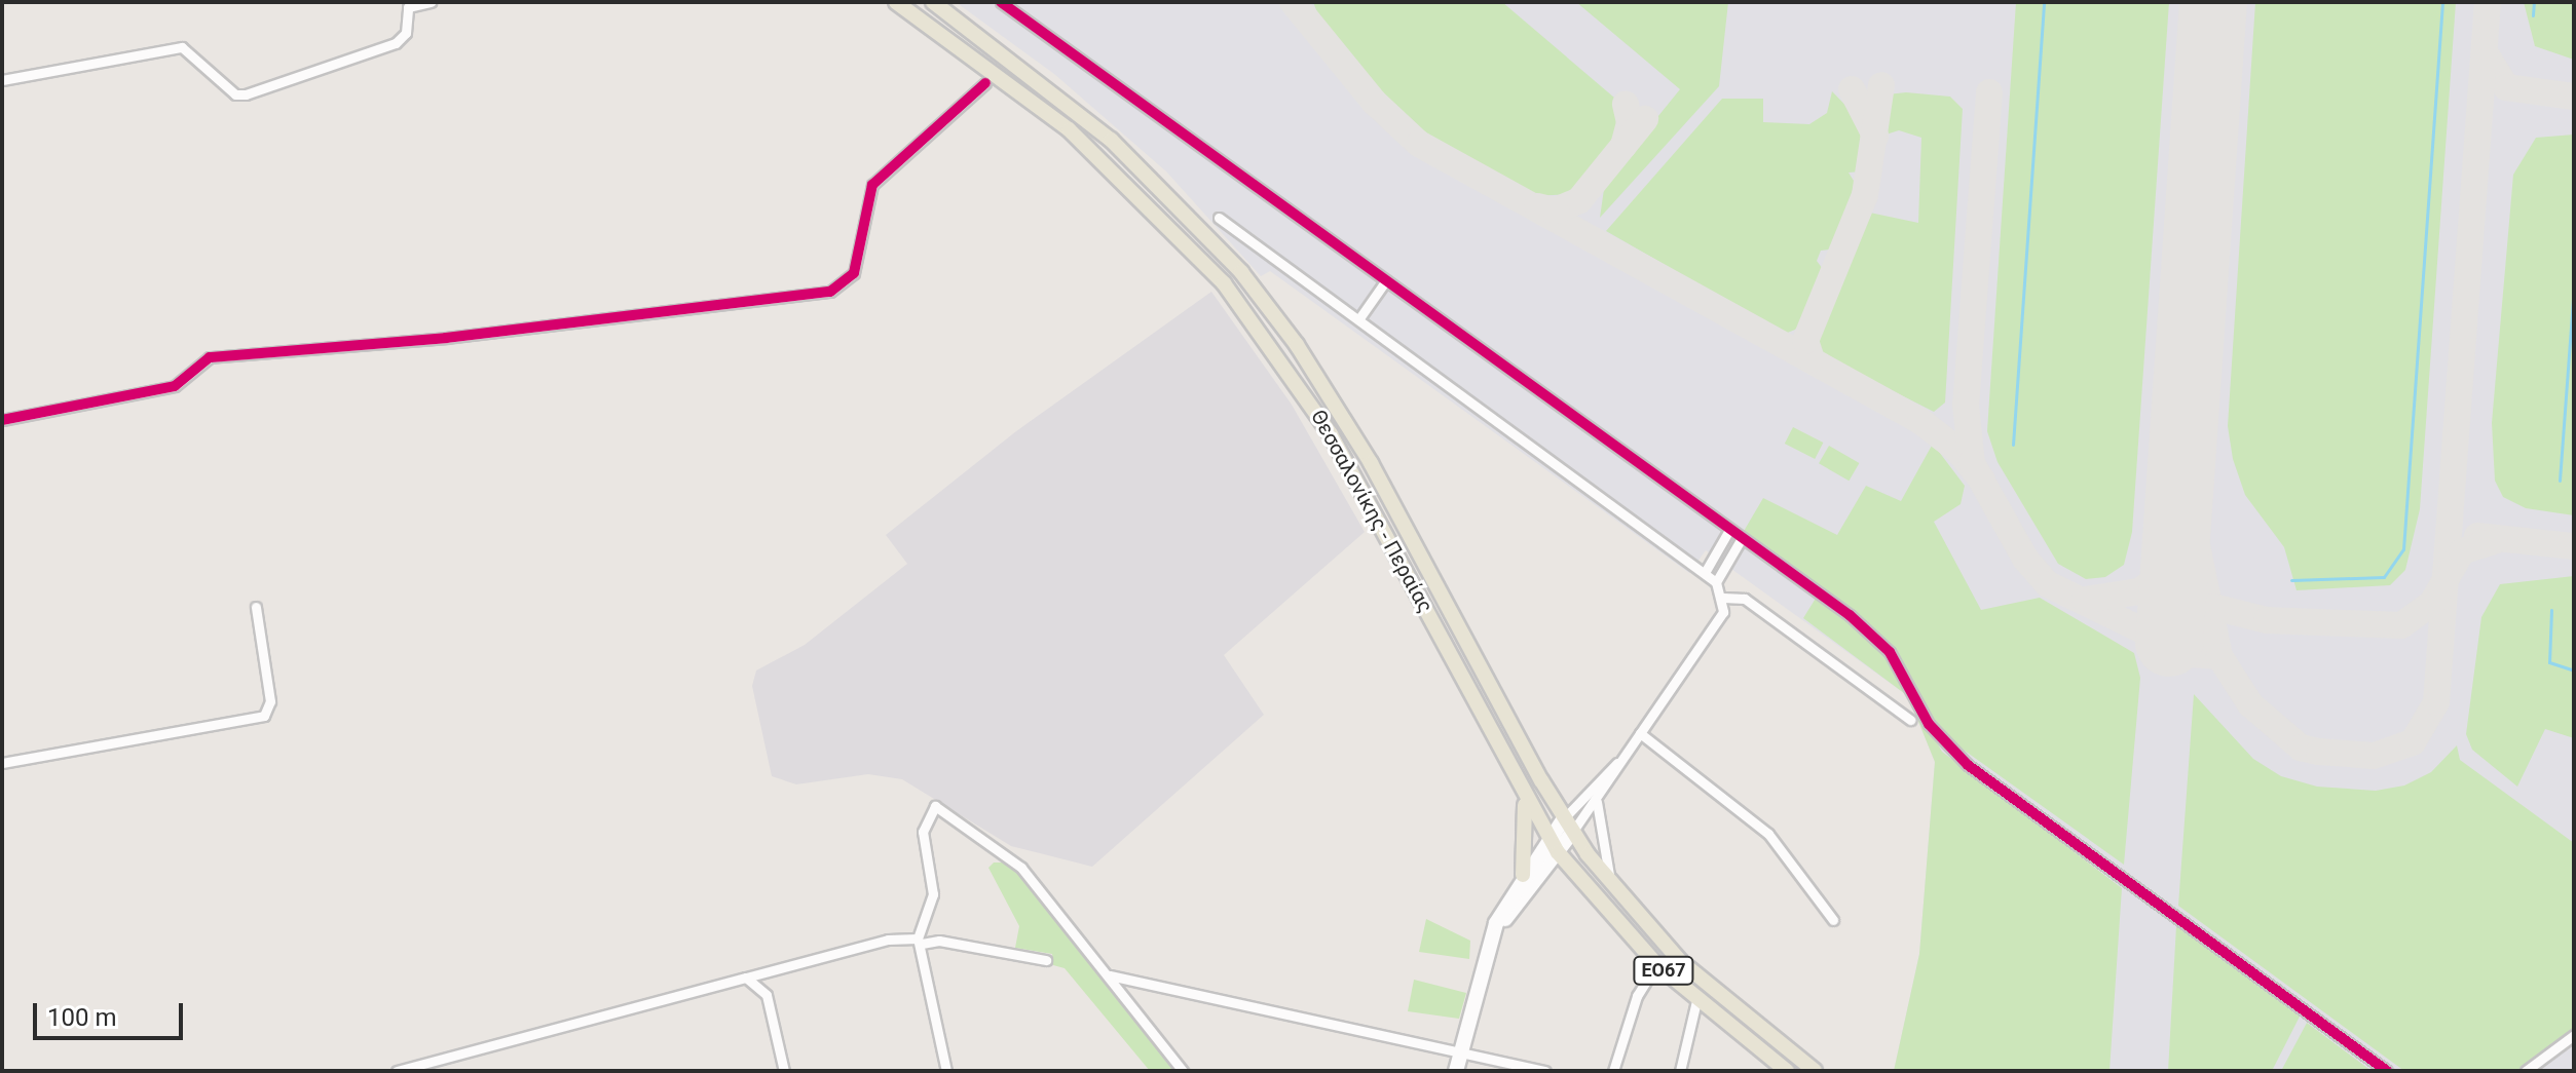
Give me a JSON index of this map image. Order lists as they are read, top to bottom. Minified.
{"streets":{"main road":["Θεσσαλονίκης - Περαίας","ΕΟ67"]},"scale_bar":"100 m"}
